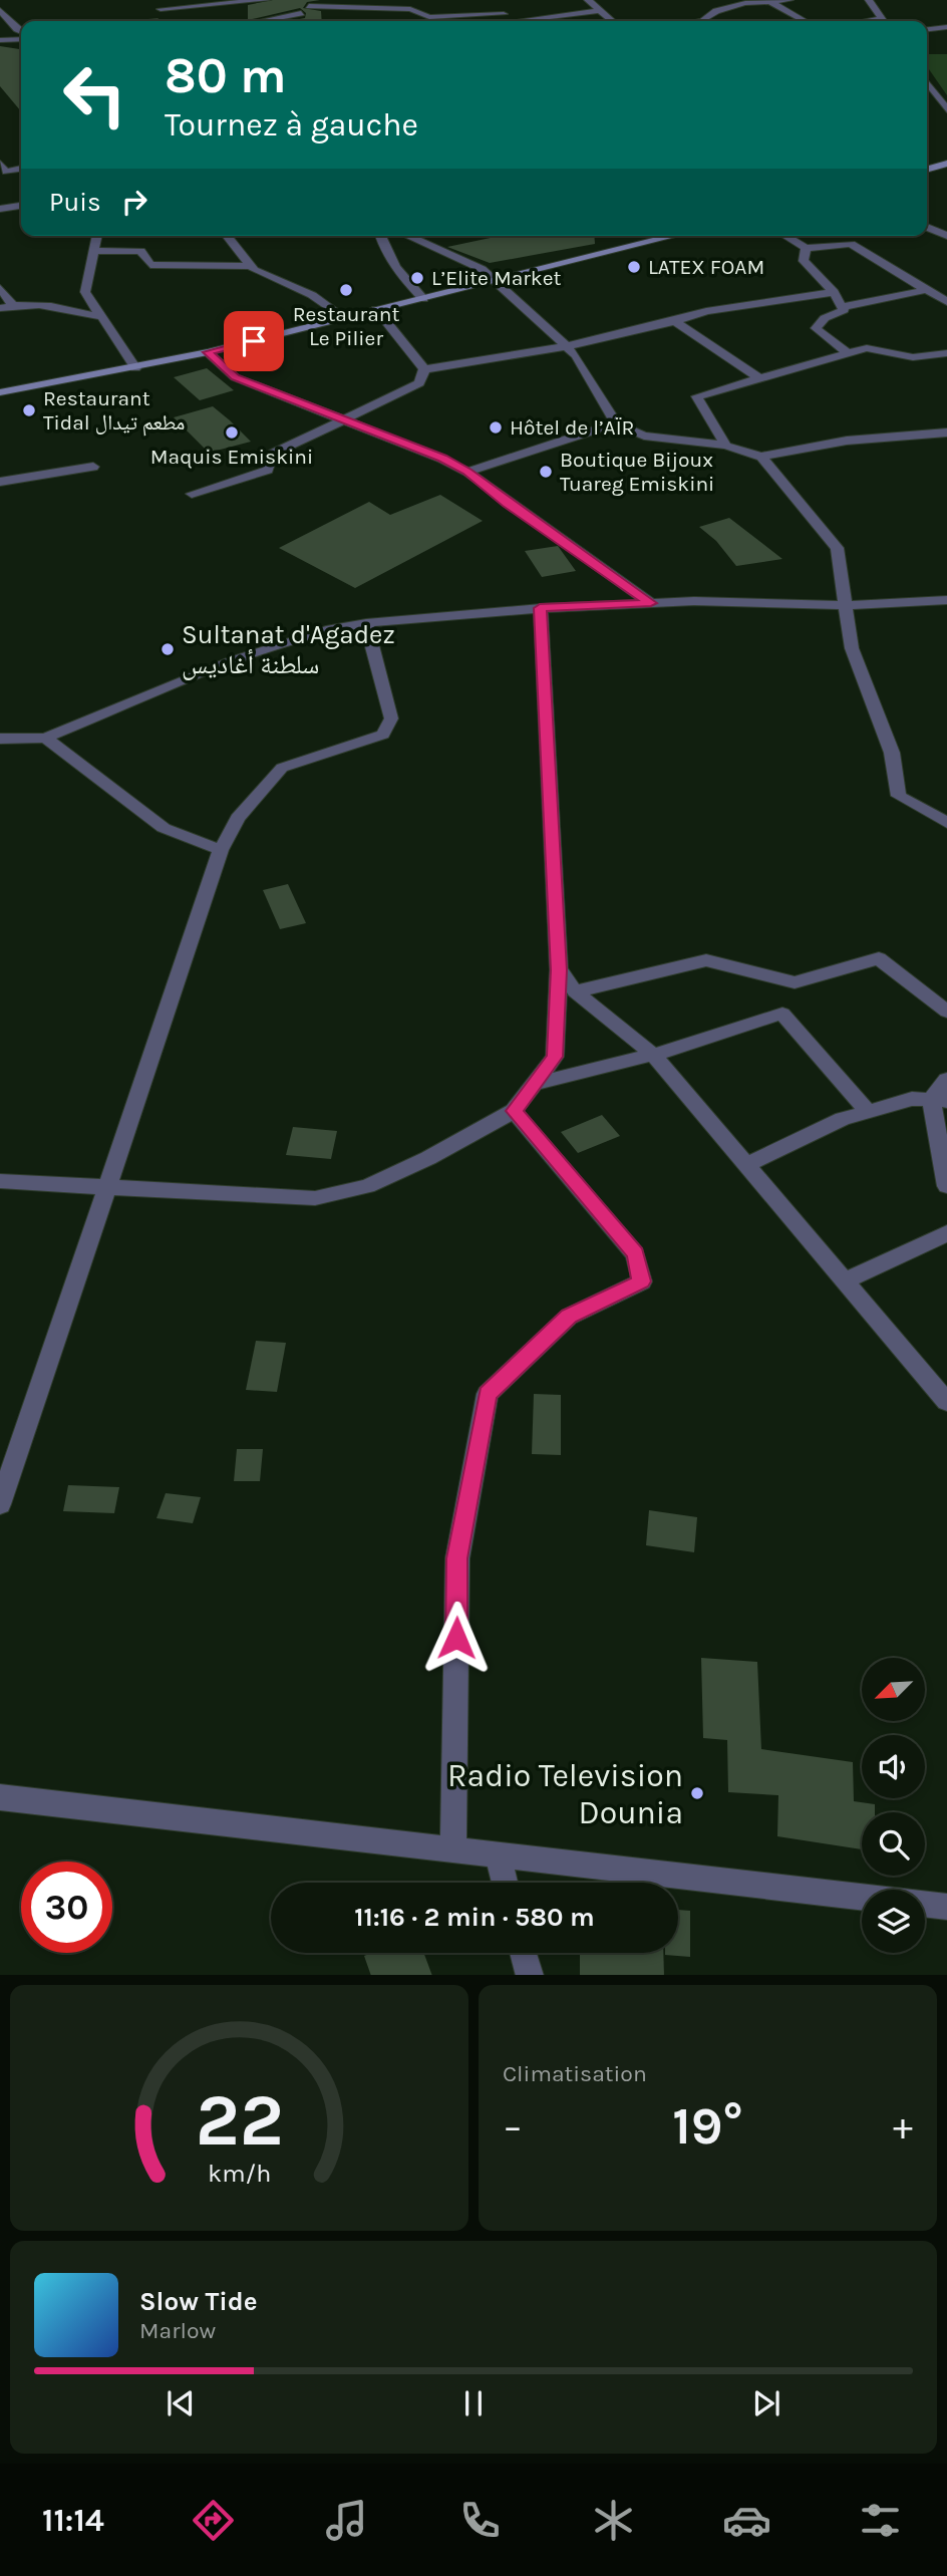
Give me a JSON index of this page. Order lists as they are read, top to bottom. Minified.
{"places":["LATEX FOAM","L’Elite Market","Restaurant Le Pilier","Restaurant Tidal مطعم تيدال","Hôtel de l’AÏR","Maquis Emiskini","Boutique Bijoux Tuareg Emiskini","Sultanat d'Agadez سلطنة أغاديس","Radio Television Dounia"],"north":"bottom left","page":{"turn":["80 m","Tournez à gauche"],"then":"Puis","limit":"30","trip":"11:16 · 2 min · 580 m","tile":"Climatisation","heat":["−","19°","+"],"song":["Slow Tide","Marlow"],"tabs":"11:14","gauge":["22","km/h"]}}
